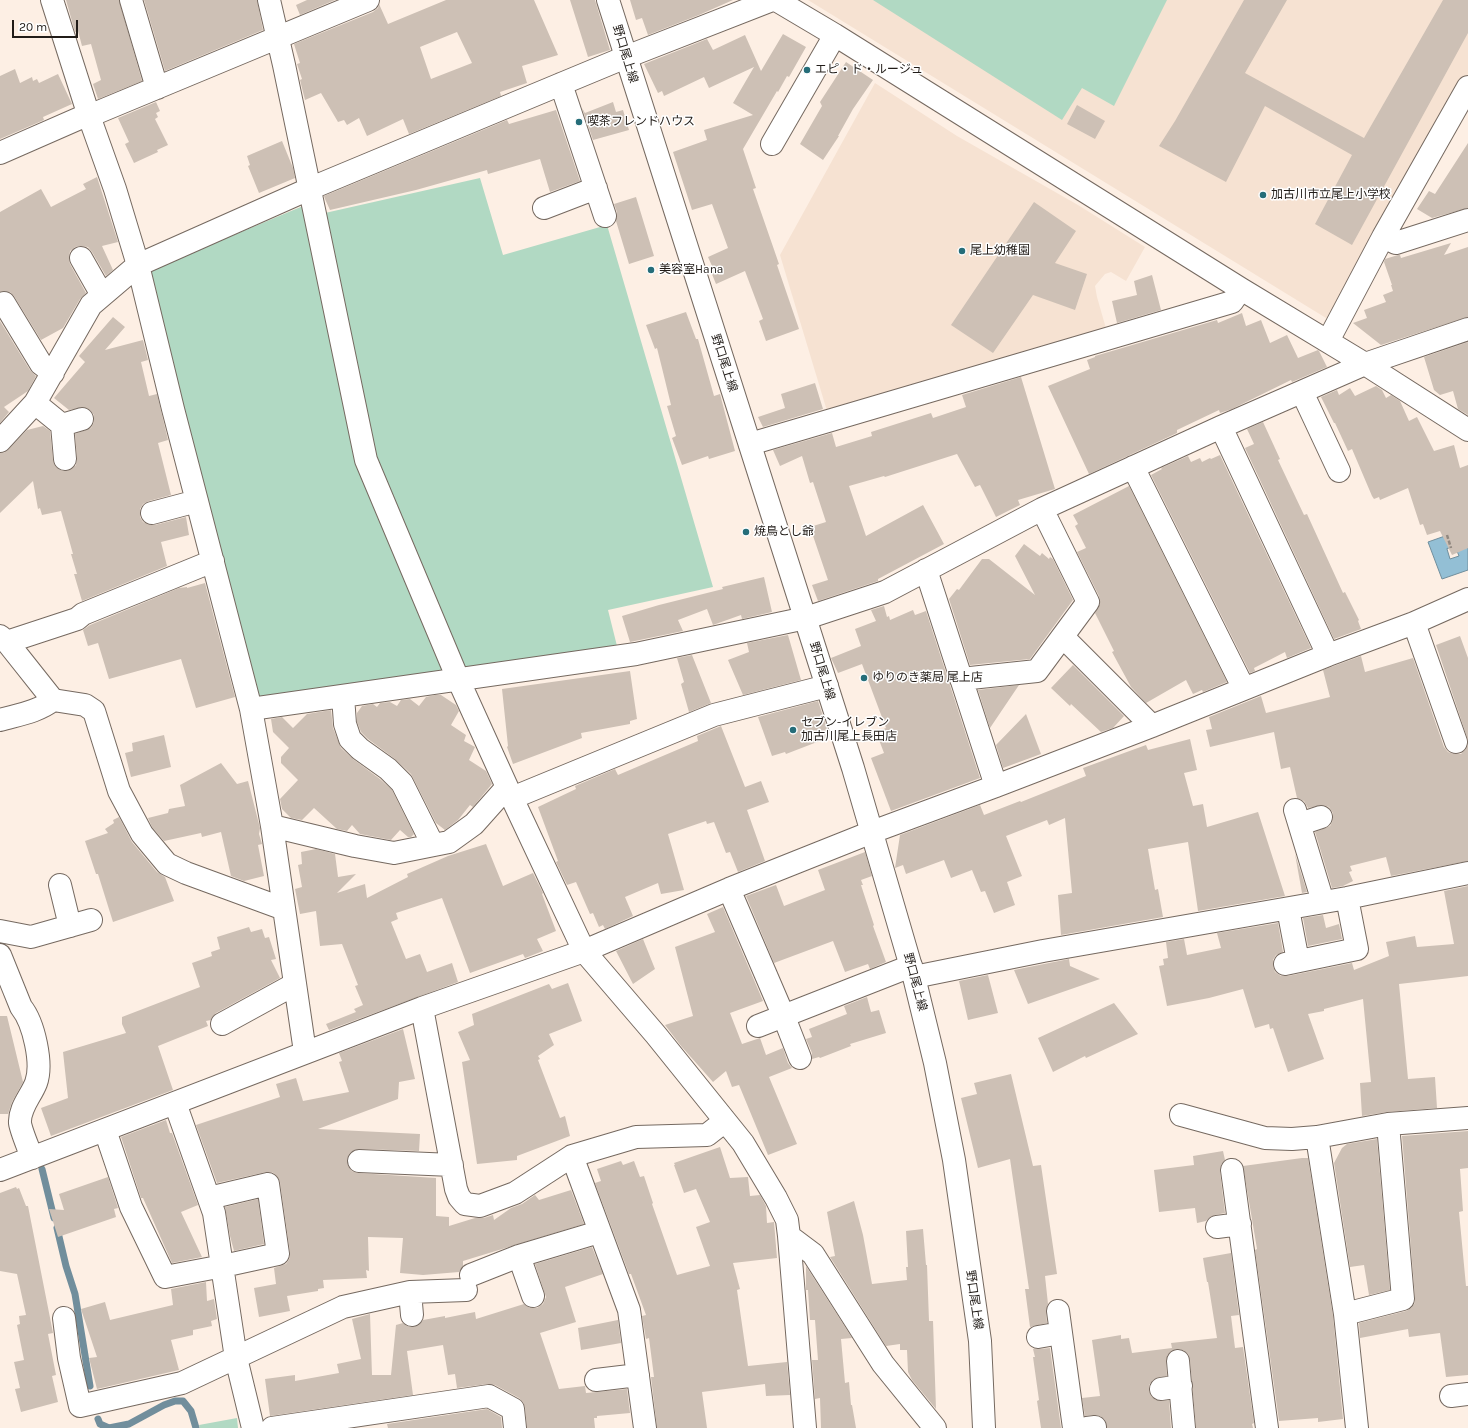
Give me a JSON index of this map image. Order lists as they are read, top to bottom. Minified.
{"streets":{"street":["野口尾上線"]},"places":["エピ・ド・ルージュ","喫茶フレンドハウス","加古川市立尾上小学校","尾上幼稚園","美容室Hana","焼鳥とし爺","ゆりのき薬局 尾上店","セブン-イレブン 加古川尾上長田店"],"scale_bar":"20 m"}
